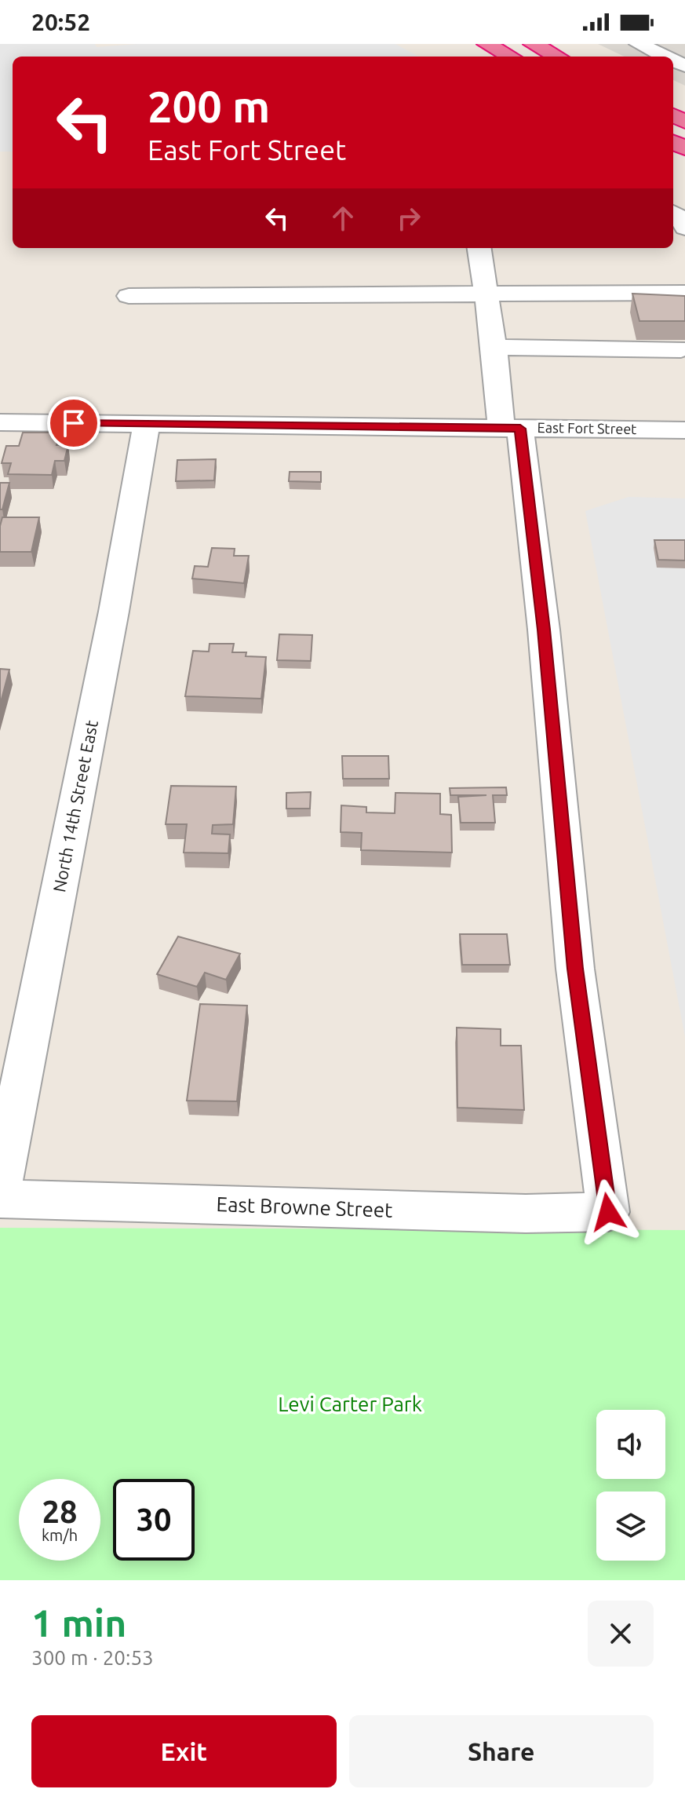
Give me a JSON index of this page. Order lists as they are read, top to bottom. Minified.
{"streets":{"street":["East Fort Street","North 14th Street East","East Browne Street"]},"crossings":[["East Fort Street","North 14th Street East"],["East Fort Street","East Browne Street"]],"parks":["Levi Carter Park"],"page":{"status":"20:52","turn":["200 m","East Fort Street"],"speed":"28 km/h","limit":"30","heading":["1 min","300 m · 20:53"],"buttons":["Exit","Share"]}}
